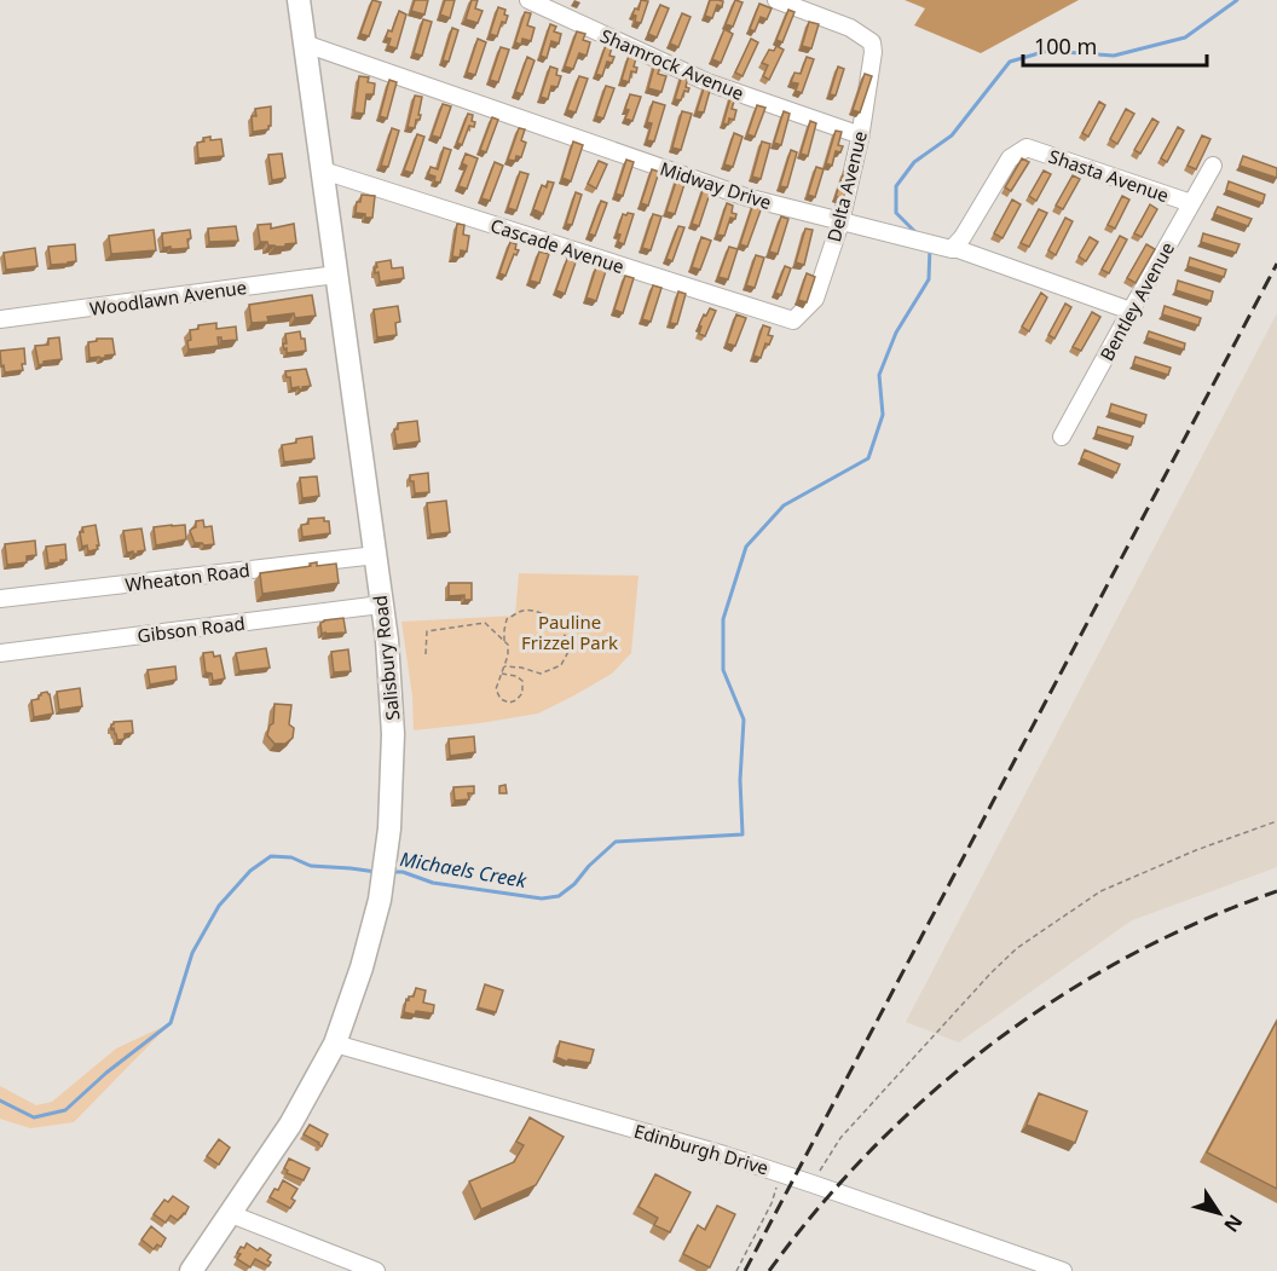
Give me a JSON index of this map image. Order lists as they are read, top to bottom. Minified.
{"streets":{"main road":["Salisbury Road"],"street":["Shamrock Avenue","Shasta Avenue","Midway Drive","Delta Avenue","Cascade Avenue","Woodlawn Avenue","Bentley Avenue","Wheaton Road","Gibson Road","Edinburgh Drive"]},"crossings":[["Shamrock Avenue","Delta Avenue"],["Shasta Avenue","Midway Drive"],["Shasta Avenue","Bentley Avenue"],["Midway Drive","Delta Avenue"],["Midway Drive","Bentley Avenue"],["Midway Drive","Salisbury Road"],["Delta Avenue","Cascade Avenue"],["Cascade Avenue","Salisbury Road"],["Woodlawn Avenue","Salisbury Road"],["Wheaton Road","Salisbury Road"],["Gibson Road","Salisbury Road"],["Salisbury Road","Edinburgh Drive"]],"water":["Michaels Creek"],"parks":["Pauline Frizzel Park"],"scale_bar":"100 m","north":"bottom right"}
